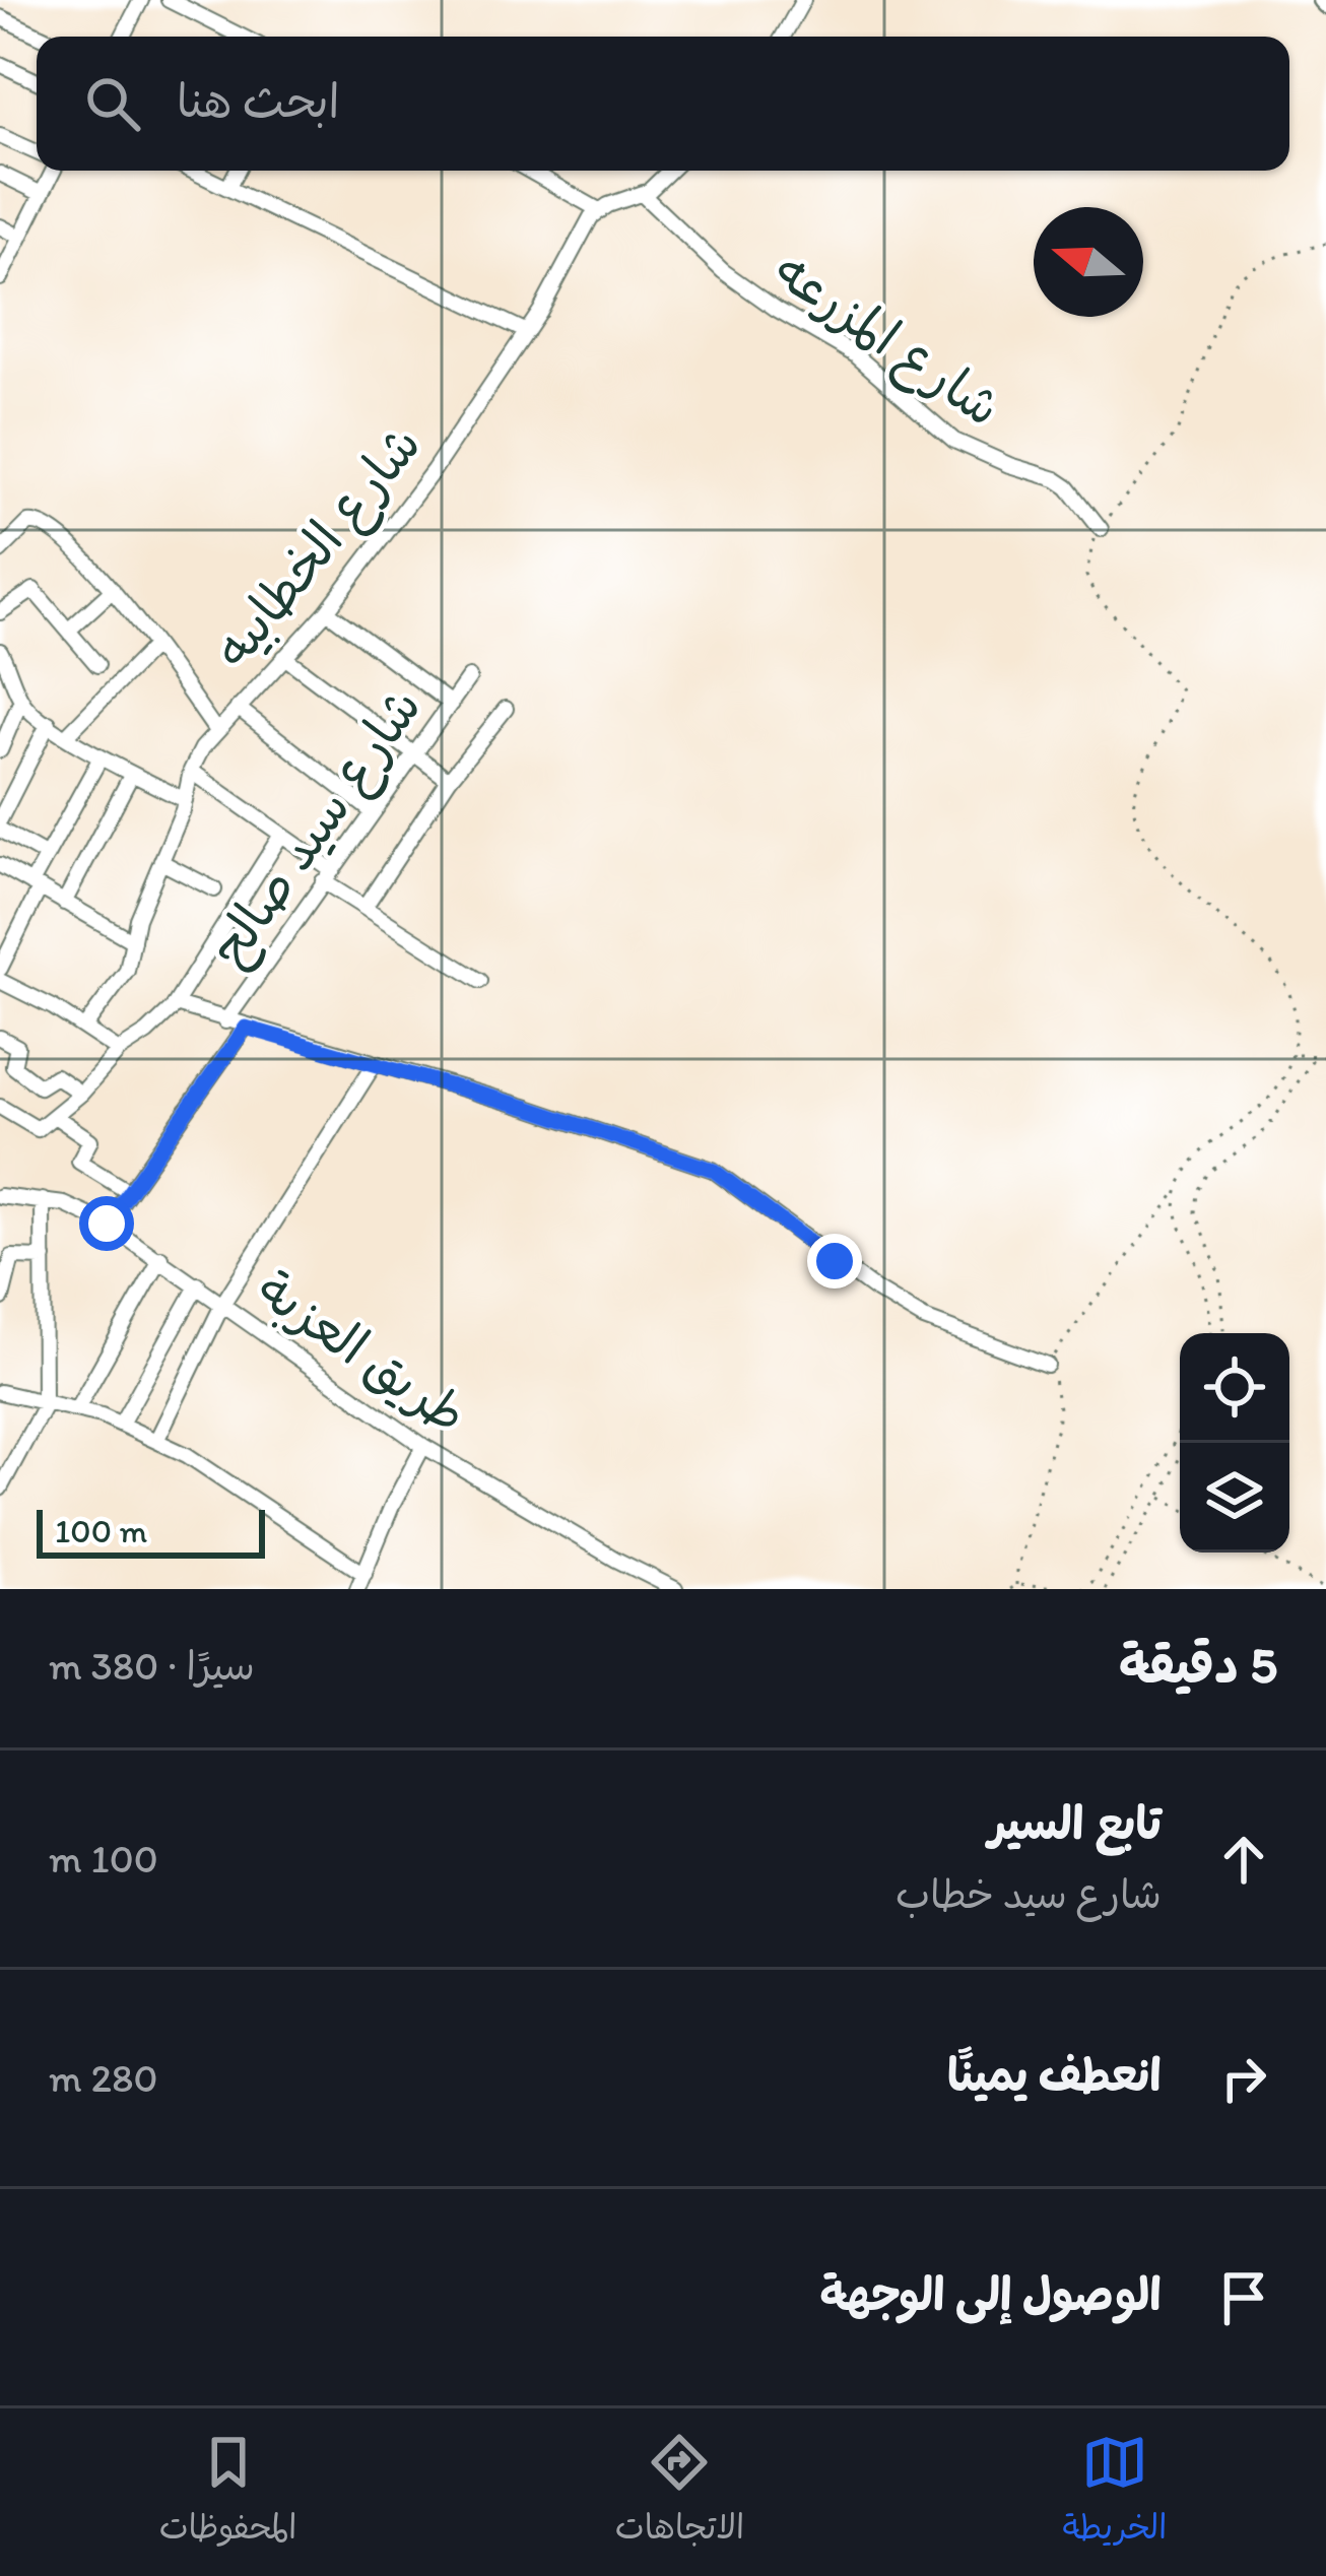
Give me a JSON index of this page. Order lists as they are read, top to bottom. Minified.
{"streets":{"street":["شارع المزرعه","شارع الخطابيه","شارع سيد صالح","طريق العزبة"]},"scale_bar":"100 m","north":"left","page":{"search":"ابحث هنا","scale":"100 m","heading":["5 دقيقة","سيرًا · 380 m"],"list":[["تابع السير","شارع سيد خطاب","100 m"],["انعطف يمينًا","280 m"],"الوصول إلى الوجهة"],"nav":["الخريطة","الاتجاهات","المحفوظات"]}}
